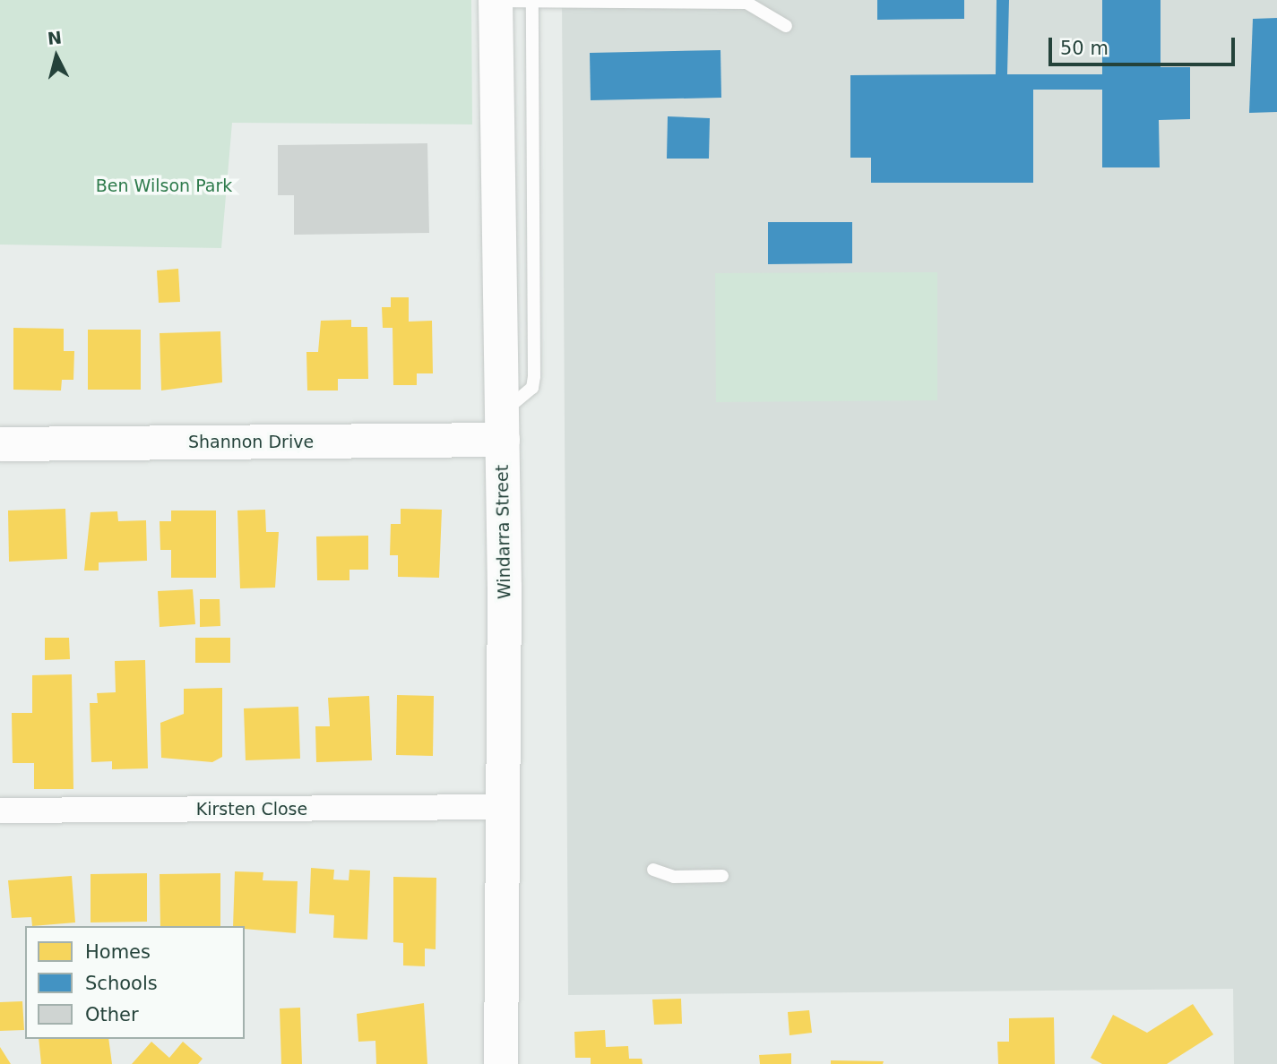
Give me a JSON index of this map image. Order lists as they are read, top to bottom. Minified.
{"streets":{"street":["Shannon Drive","Windarra Street","Kirsten Close"]},"crossings":[["Shannon Drive","Windarra Street"],["Windarra Street","Kirsten Close"]],"parks":["Ben Wilson Park"],"legend":["Homes","Schools","Other"],"scale_bar":"50 m","north":"top"}
